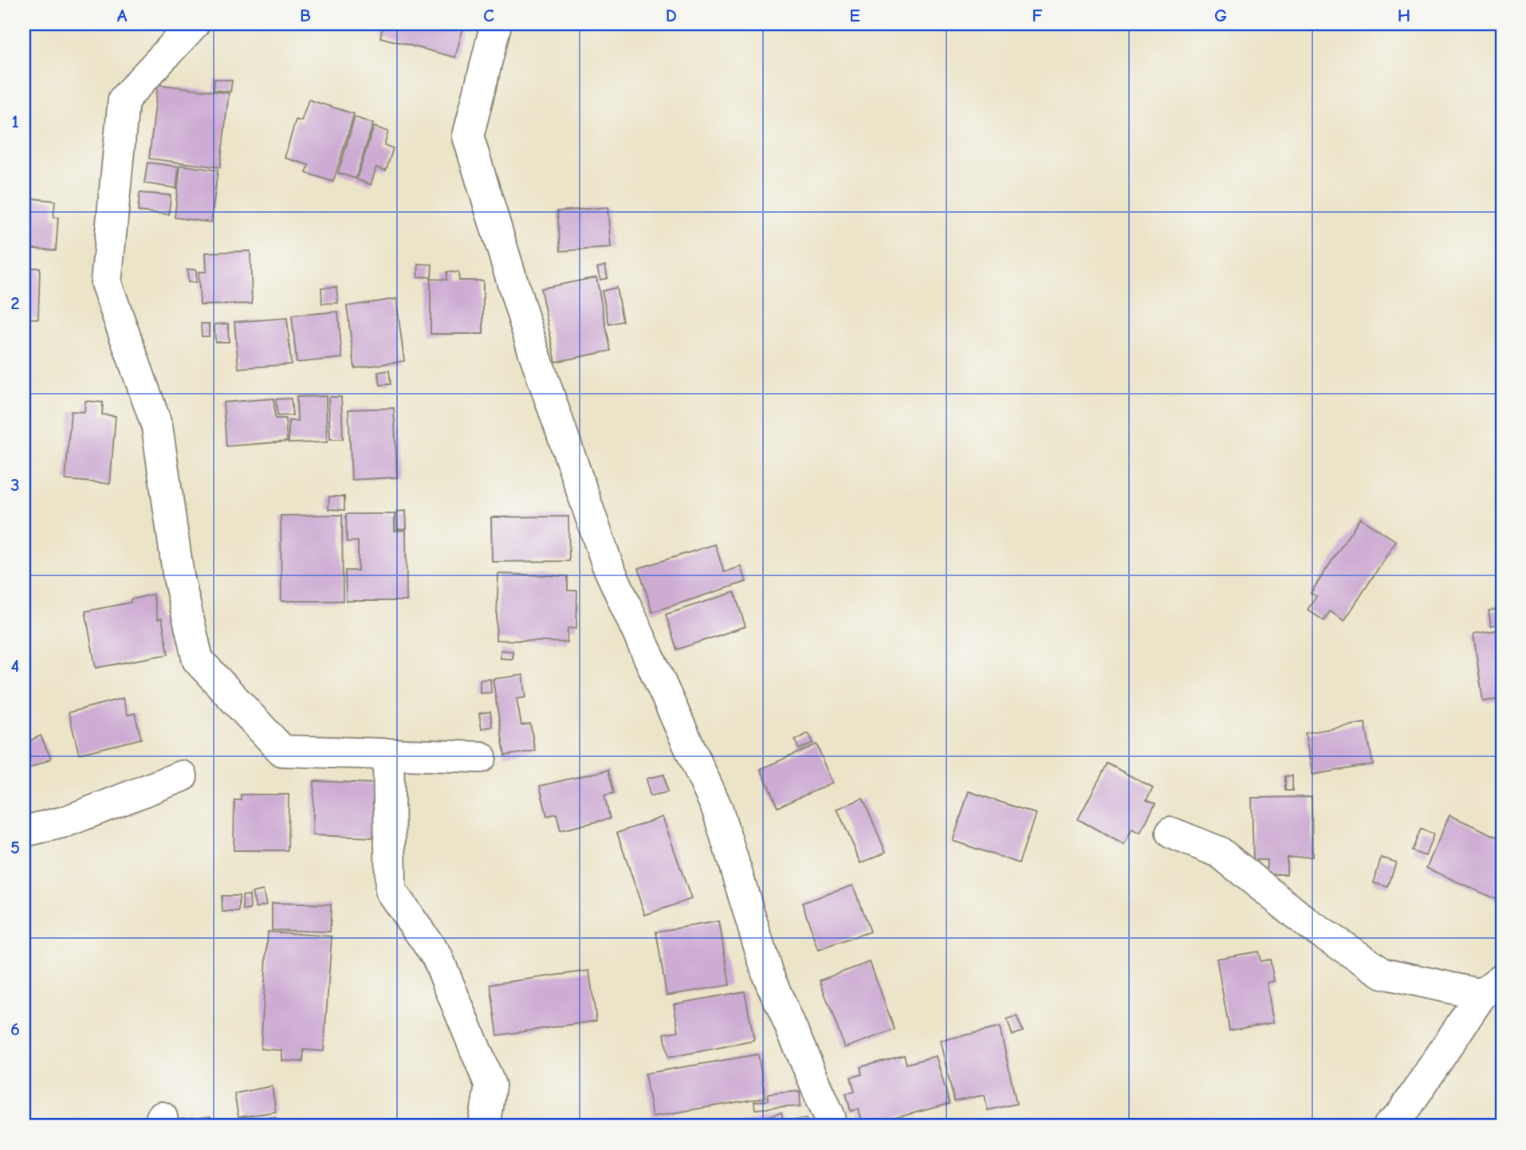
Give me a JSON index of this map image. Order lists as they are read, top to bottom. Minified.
{"grid":{"columns":["A","B","C","D","E","F","G","H"],"rows":["1","2","3","4","5","6"]}}
